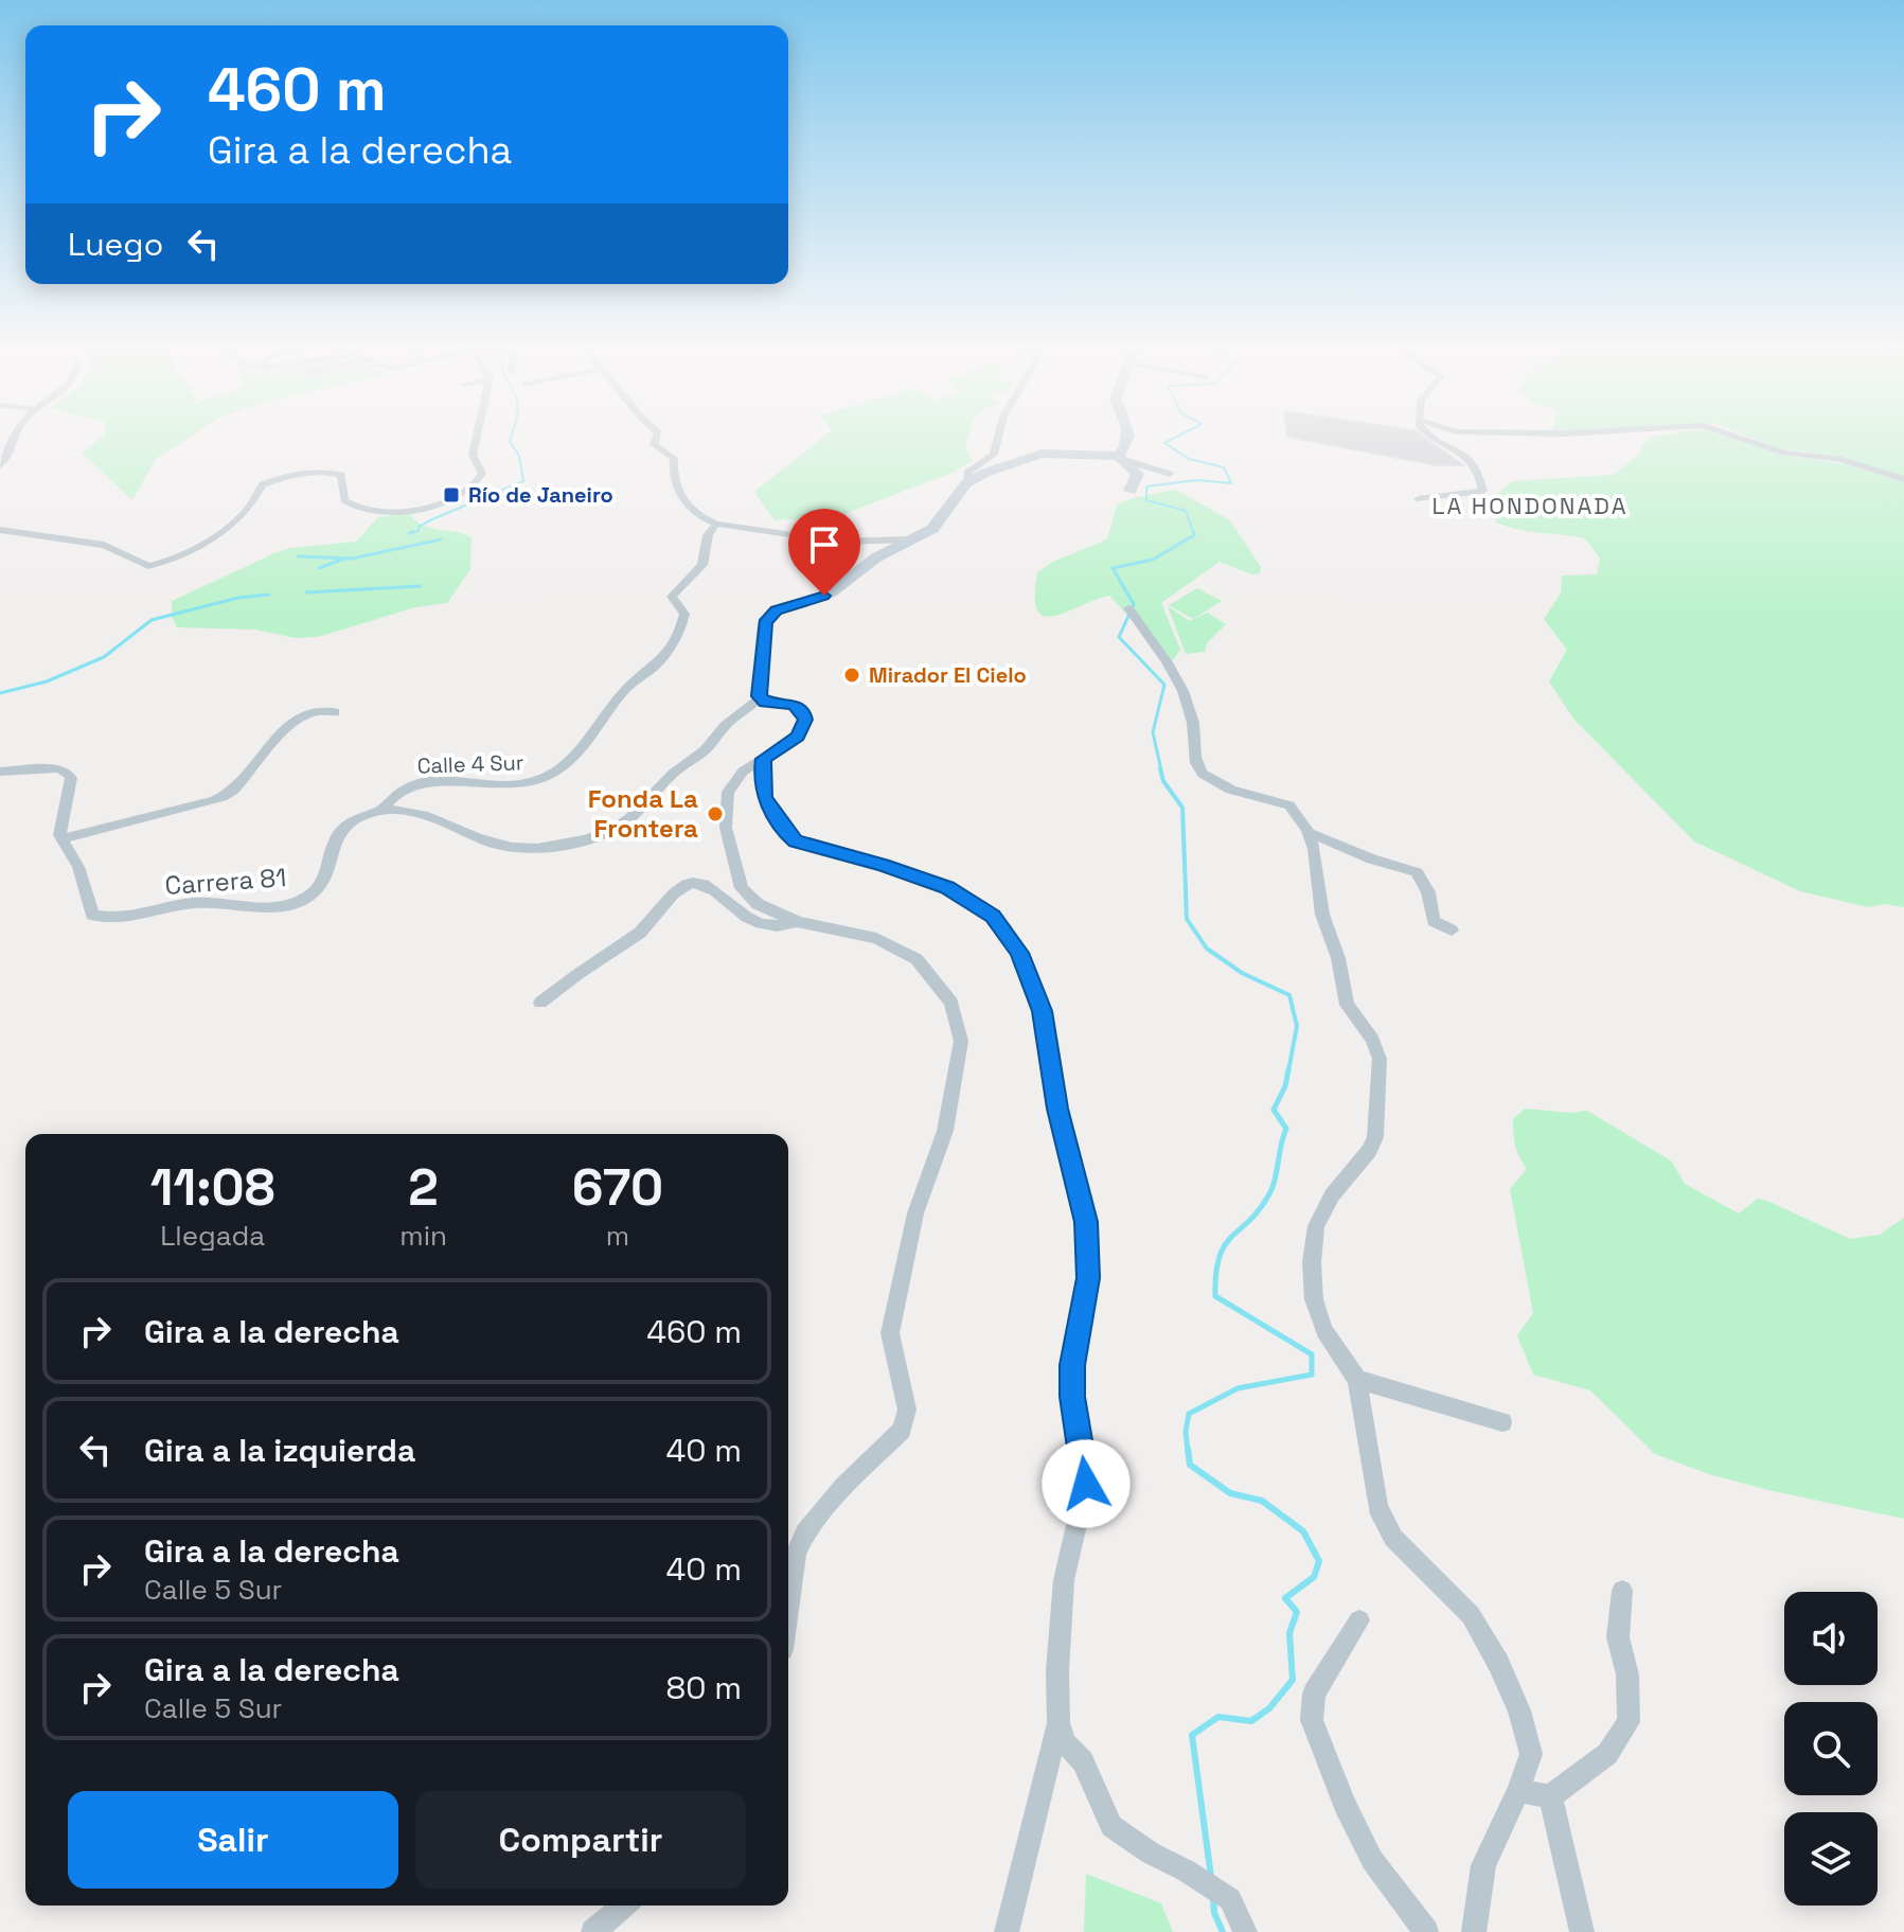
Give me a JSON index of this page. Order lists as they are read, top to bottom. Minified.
{"streets":{"street":["Calle 4 Sur","Carrera 81"]},"crossings":[["Calle 4 Sur","Carrera 81"]],"districts":["LA HONDONADA"],"places":{"transit":["Río de Janeiro"],"other":["Mirador El Cielo","Fonda La Frontera"]},"page":{"turn":["460 m","Gira a la derecha"],"then":"Luego","eta":["11:08","Llegada","2","min","670","m"],"list":[{"name":"Gira a la derecha","value":"460 m"},{"name":"Gira a la izquierda","value":"40 m"},{"name":"Gira a la derecha","note":"Calle 5 Sur","value":"40 m"},{"name":"Gira a la derecha","note":"Calle 5 Sur","value":"80 m"}],"buttons":["Salir","Compartir"]}}
